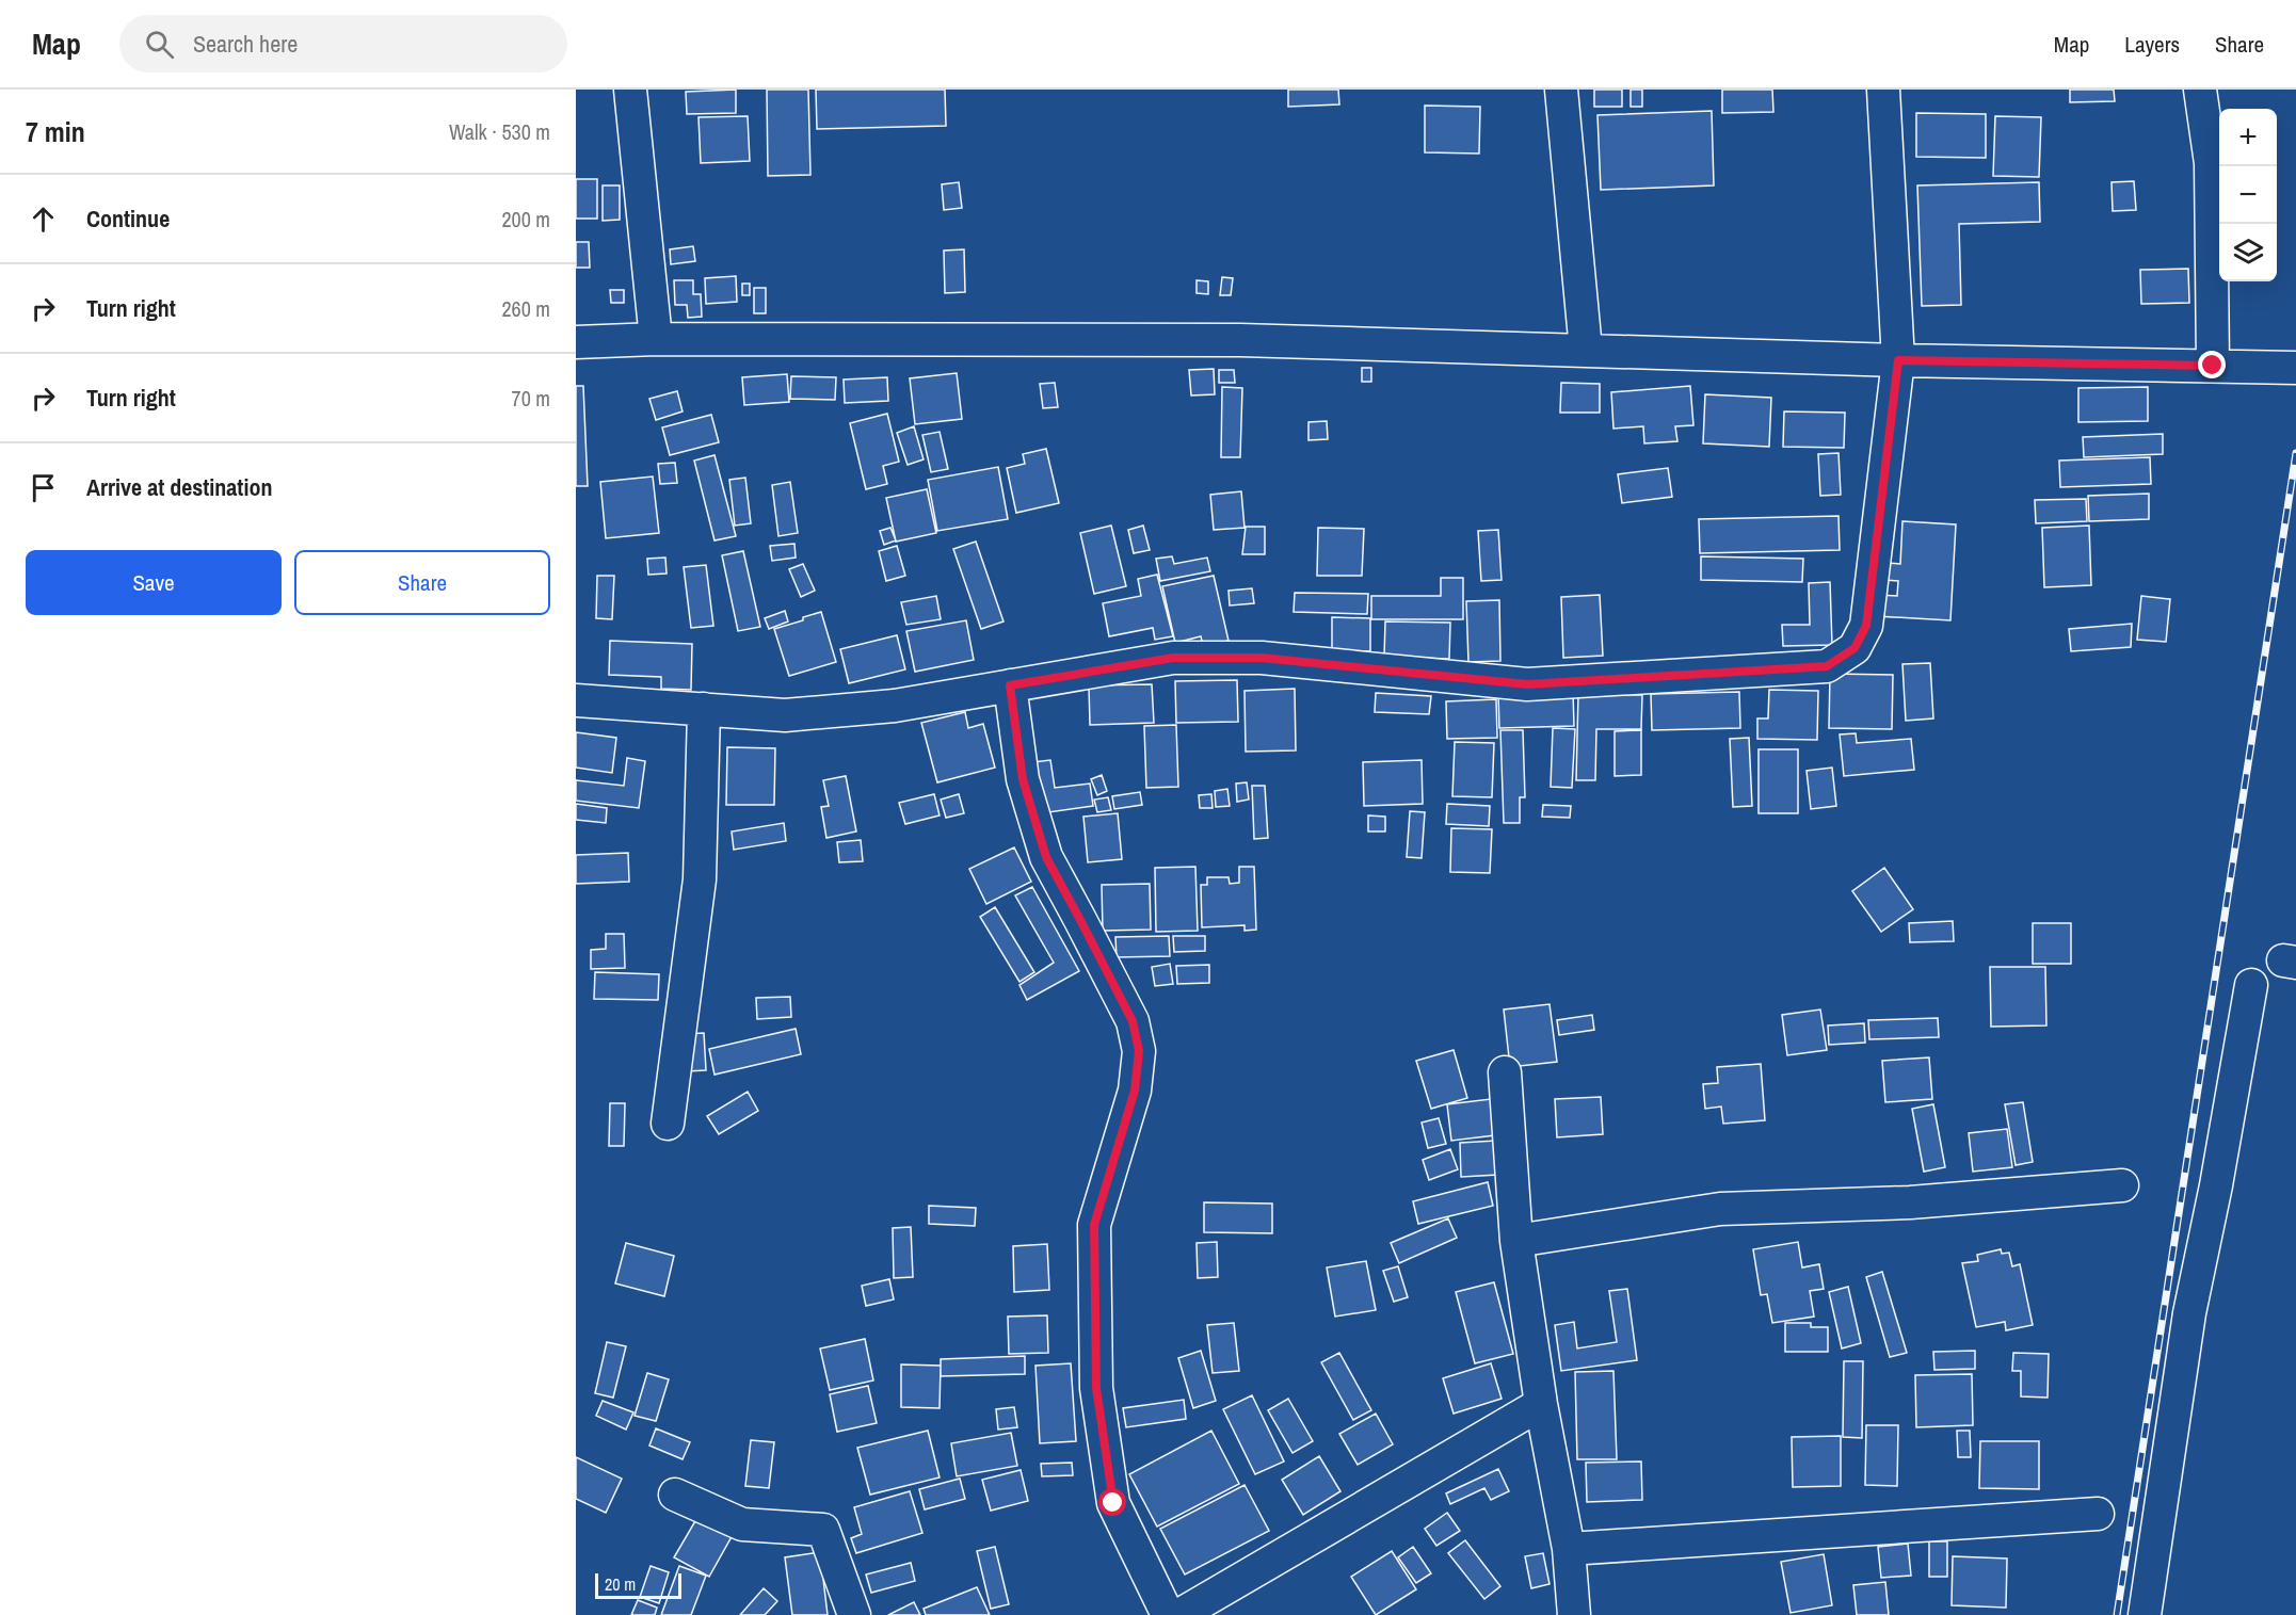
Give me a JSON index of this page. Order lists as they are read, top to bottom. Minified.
{"scale_bar":"20 m","page":{"header":"Map","search":"Search here","nav":["Map","Layers","Share"],"heading":["7 min","Walk · 530 m"],"map_buttons":["+","−"],"list":[["Continue","200 m"],["Turn right","260 m"],["Turn right","70 m"],"Arrive at destination"],"buttons":["Save","Share"],"scale":"20 m"}}
